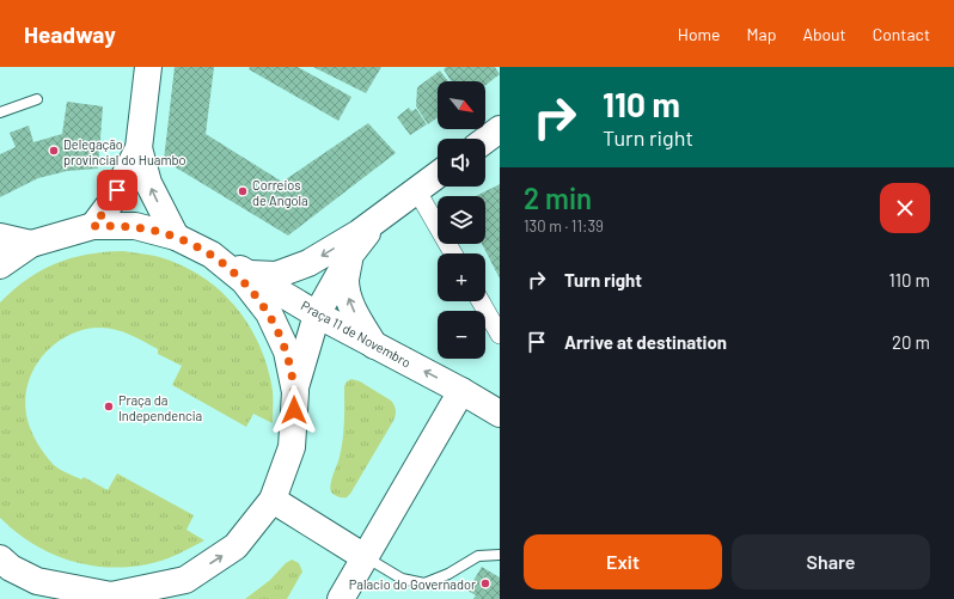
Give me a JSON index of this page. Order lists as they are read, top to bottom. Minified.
{"streets":{"main road":["Praça 11 de Novembro"]},"places":["Delegação provincial do Huambo","Correios de Angola","Praça da Independencia","Palacio do Governador"],"north":"bottom right","page":{"header":"Headway","nav":["Home","Map","About","Contact"],"turn":["110 m","Turn right"],"map_buttons":["+","−"],"heading":["2 min","130 m · 11:39"],"list":[{"name":"Turn right","value":"110 m"},{"name":"Arrive at destination","value":"20 m"}],"buttons":["Exit","Share"]}}
